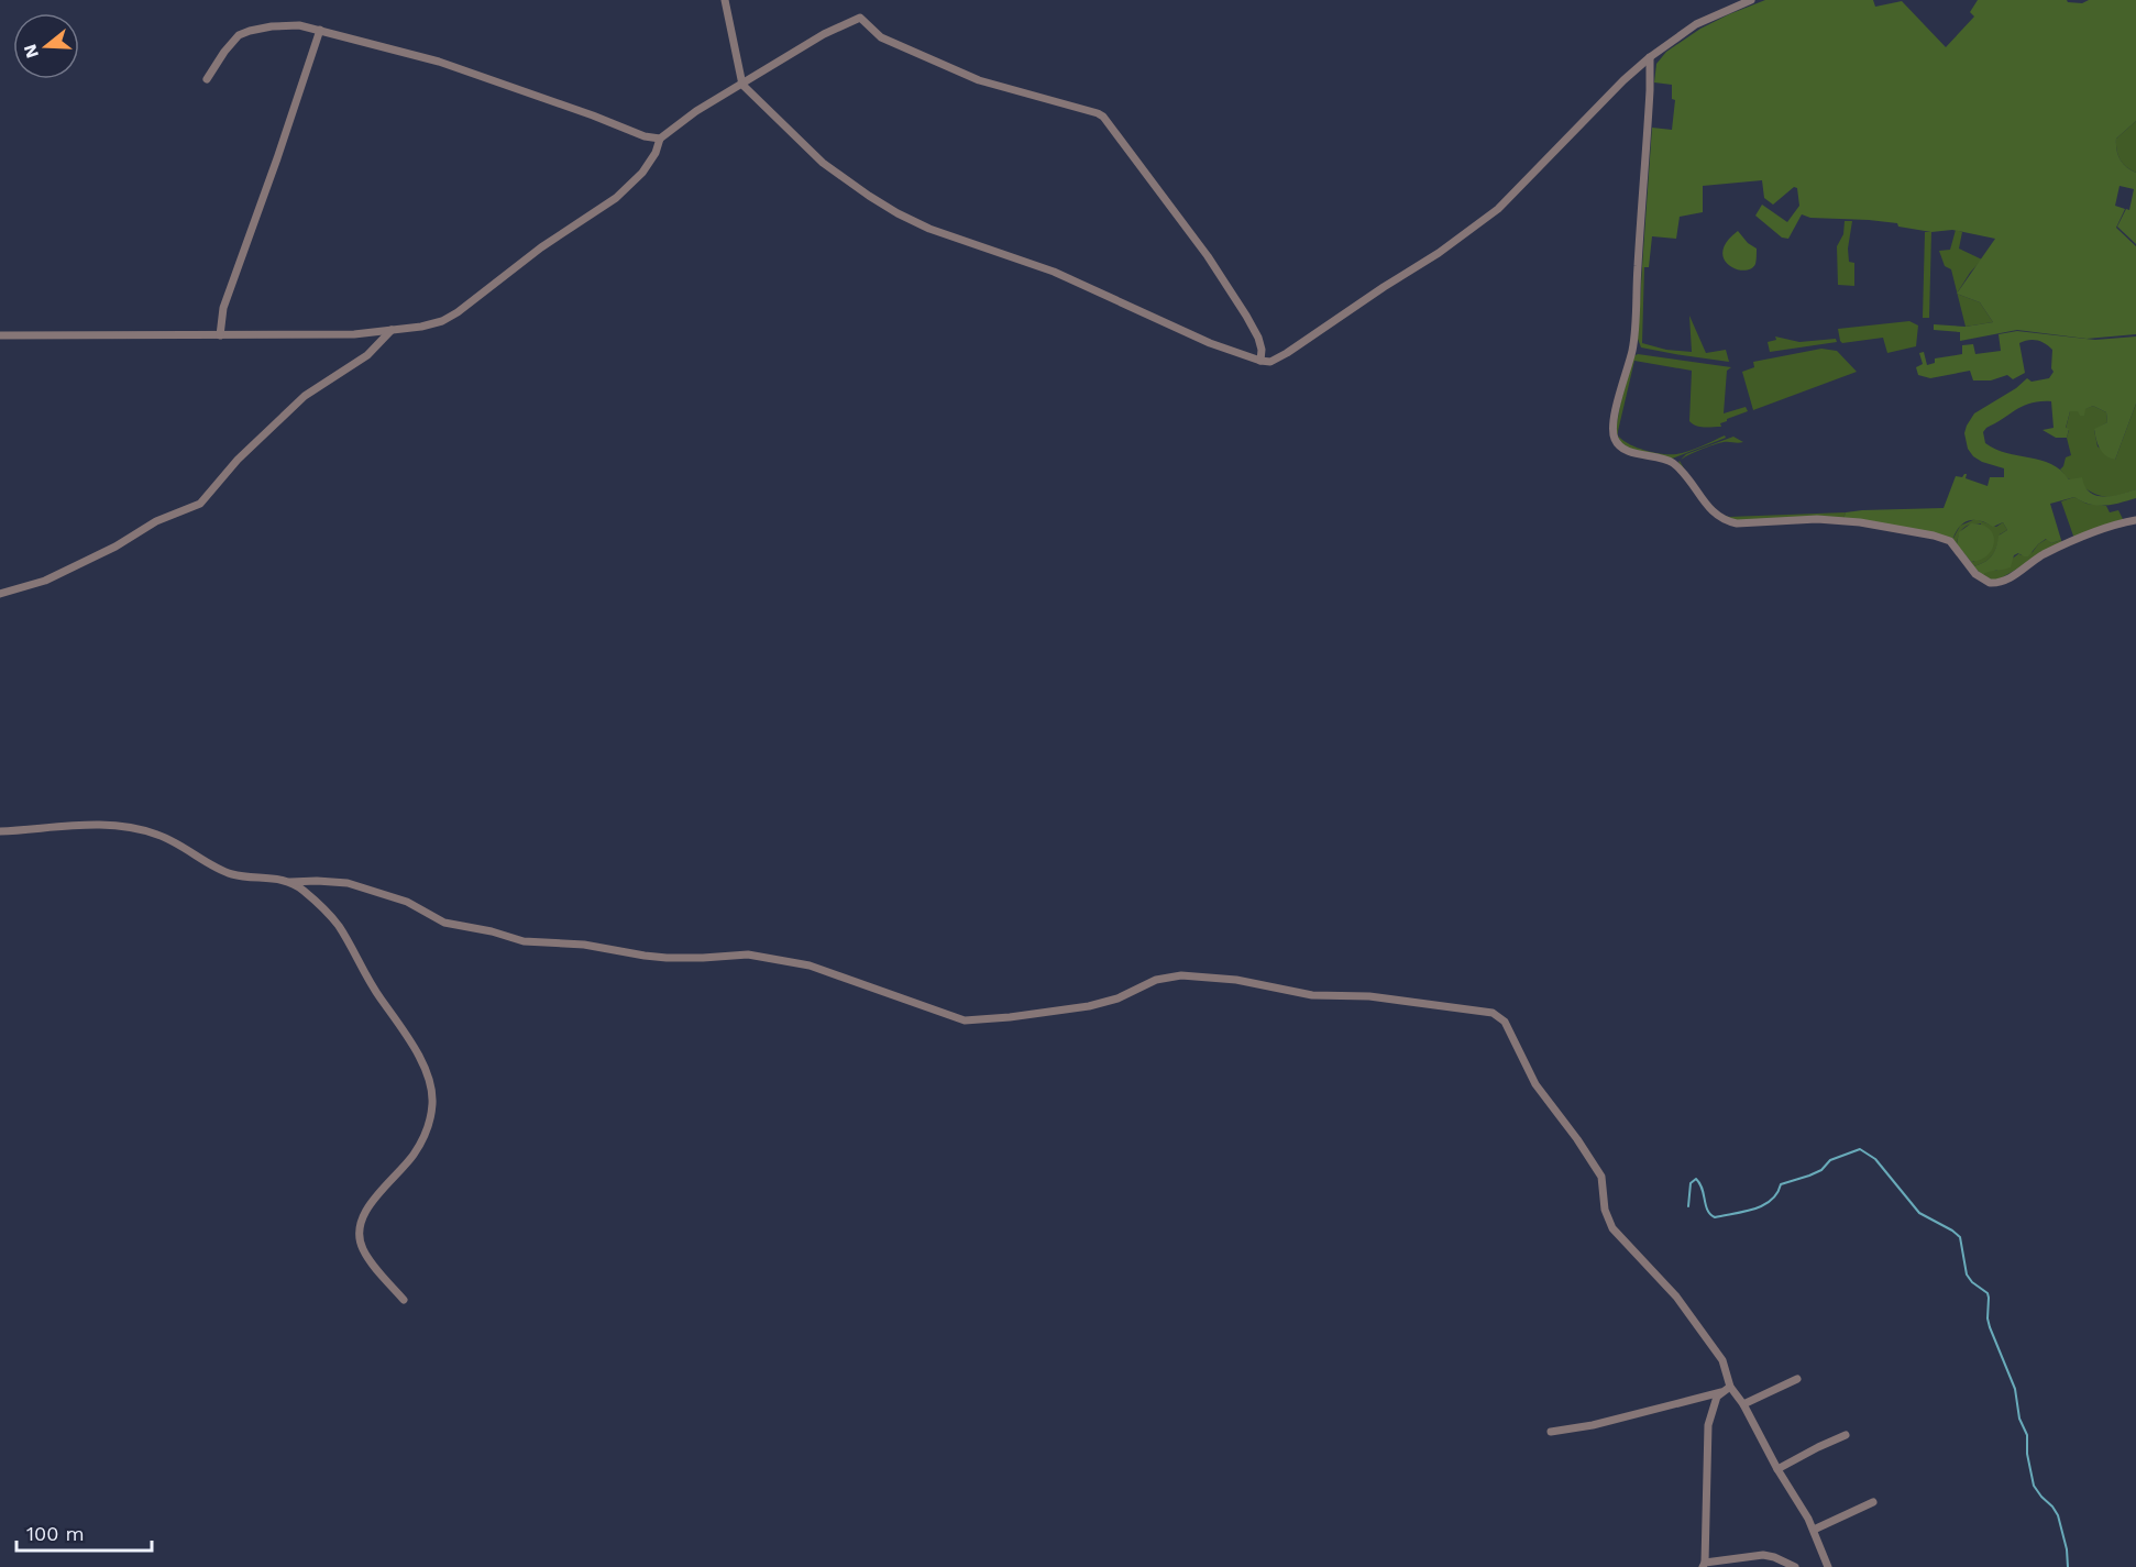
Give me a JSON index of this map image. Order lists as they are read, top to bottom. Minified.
{"scale_bar":"100 m","north":"left"}
